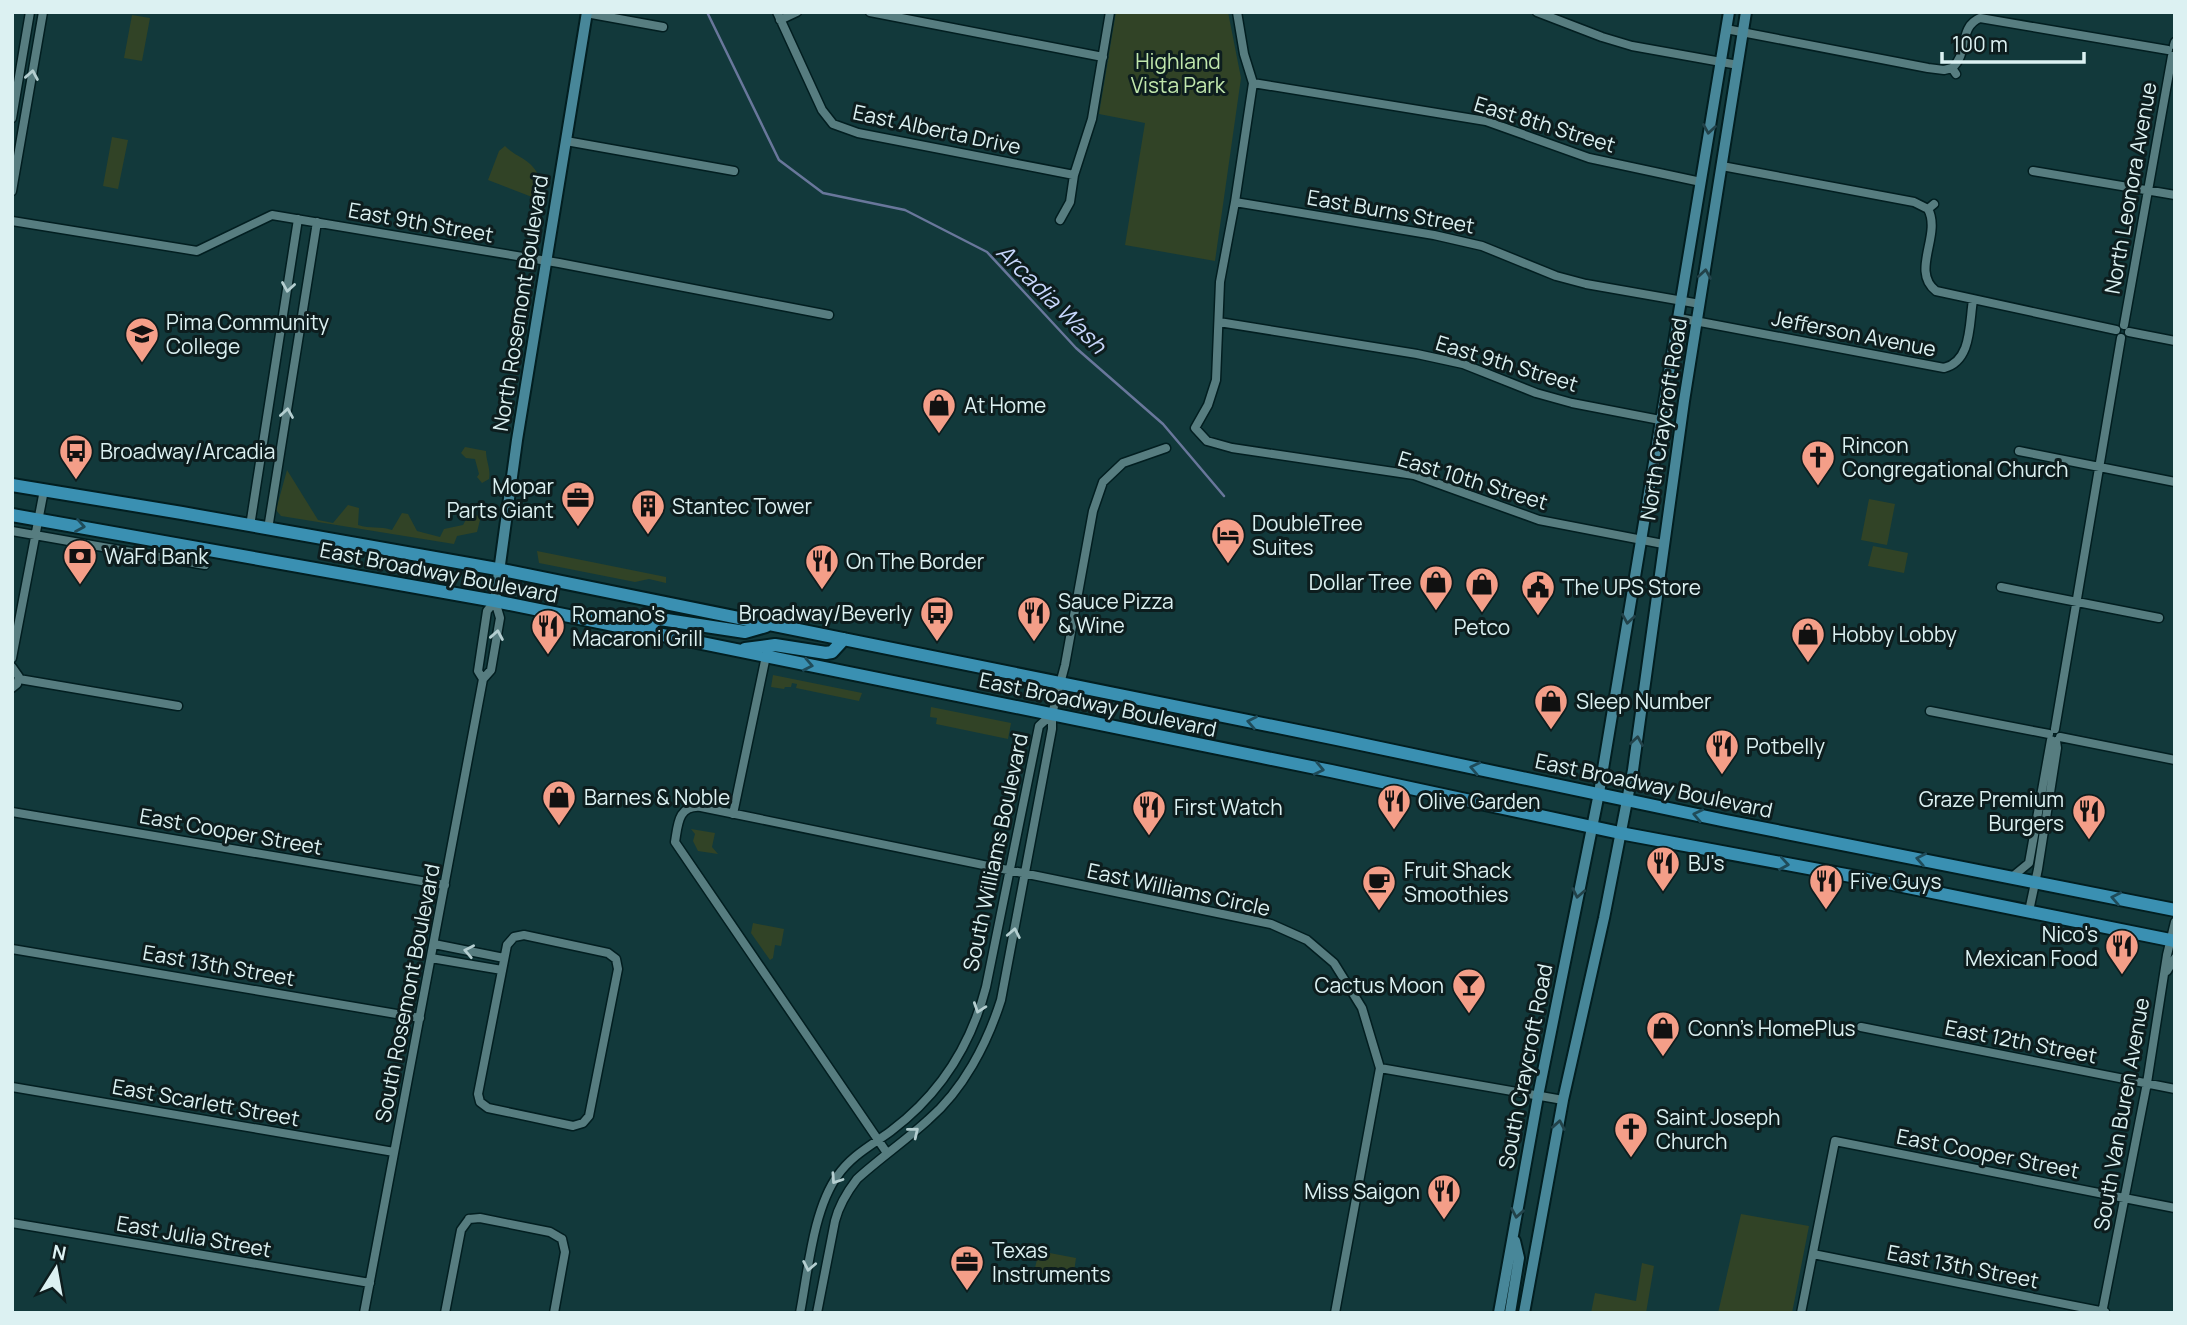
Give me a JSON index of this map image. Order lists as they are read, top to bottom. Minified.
{"streets":{"main road":["North Rosemont Boulevard","North Craycroft Road","East Broadway Boulevard","South Craycroft Road"],"street":["East 8th Street","East Alberta Drive","North Leonora Avenue","East Burns Street","East 9th Street","Jefferson Avenue","East 10th Street","East Cooper Street","South Williams Boulevard","East Williams Circle","East 13th Street","South Rosemont Boulevard","East 12th Street","East Scarlett Street","South Van Buren Avenue","East Julia Street"]},"crossings":[["East 8th Street","North Craycroft Road"],["North Leonora Avenue","East Broadway Boulevard"],["East Burns Street","North Craycroft Road"],["East 9th Street","North Rosemont Boulevard"],["East 9th Street","North Craycroft Road"],["East 9th Street","East 10th Street"],["North Rosemont Boulevard","East Broadway Boulevard"],["North Rosemont Boulevard","South Rosemont Boulevard"],["Jefferson Avenue","North Craycroft Road"],["North Craycroft Road","East 10th Street"],["North Craycroft Road","East Broadway Boulevard"],["North Craycroft Road","South Craycroft Road"],["East Broadway Boulevard","South Williams Boulevard"],["East Broadway Boulevard","South Rosemont Boulevard"],["East Broadway Boulevard","South Craycroft Road"],["East Broadway Boulevard","South Van Buren Avenue"],["East Cooper Street","East 13th Street"],["East Cooper Street","South Rosemont Boulevard"],["East Cooper Street","South Van Buren Avenue"],["South Williams Boulevard","East Williams Circle"],["East 13th Street","South Rosemont Boulevard"],["East 13th Street","South Van Buren Avenue"],["South Rosemont Boulevard","East Scarlett Street"],["South Rosemont Boulevard","East Julia Street"],["East 12th Street","South Van Buren Avenue"]],"water":["Arcadia Wash"],"parks":["Highland Vista Park"],"places":{"school or university":["Pima Community College"],"shop":["At Home","Dollar Tree","Petco","Hobby Lobby","Sleep Number","Barnes & Noble","Conn’s HomePlus"],"bus stop":["Broadway/Arcadia","Broadway/Beverly"],"church":["Rincon Congregational Church","Saint Joseph Church"],"office":["Mopar Parts Giant","Texas Instruments"],"building":["Stantec Tower"],"hotel":["DoubleTree Suites"],"bank":["WaFd Bank"],"restaurant":["On The Border","Sauce Pizza & Wine","Romano's Macaroni Grill","Potbelly","Olive Garden","First Watch","Graze Premium Burgers","BJ's","Five Guys","Nico's Mexican Food","Miss Saigon"],"public building":["The UPS Store"],"cafe":["Fruit Shack Smoothies"],"bar":["Cactus Moon"]},"scale_bar":"100 m","north":"top"}
